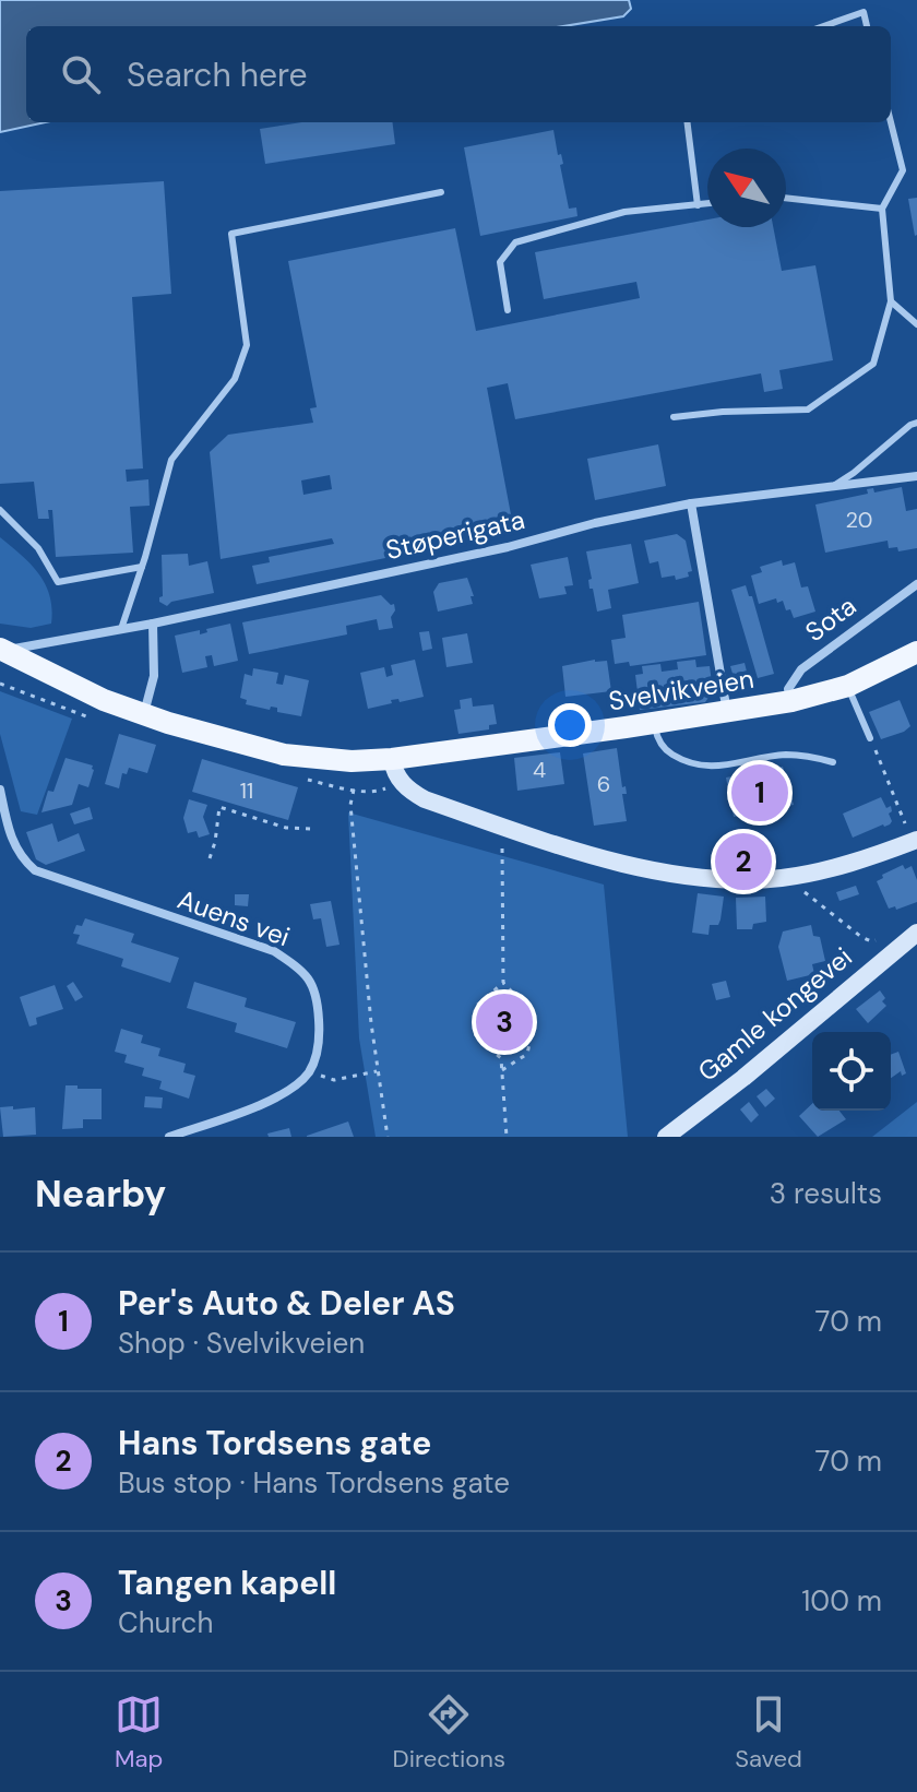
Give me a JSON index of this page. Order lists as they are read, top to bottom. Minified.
{"streets":{"main road":["Svelvikveien","Gamle kongevei"],"street":["Støperigata","Sota","Auens vei"]},"crossings":[["Støperigata","Svelvikveien"],["Sota","Svelvikveien"]],"house_numbers":["20","4","6","11"],"north":"top left","page":{"search":"Search here","pins":["1","2","3"],"heading":["Nearby","3 results"],"list":[{"mark":"1","name":"Per's Auto & Deler AS","note":"Shop · Svelvikveien","value":"70 m"},{"mark":"2","name":"Hans Tordsens gate","note":"Bus stop · Hans Tordsens gate","value":"70 m"},{"mark":"3","name":"Tangen kapell","note":"Church","value":"100 m"}],"nav":["Map","Directions","Saved"]}}
